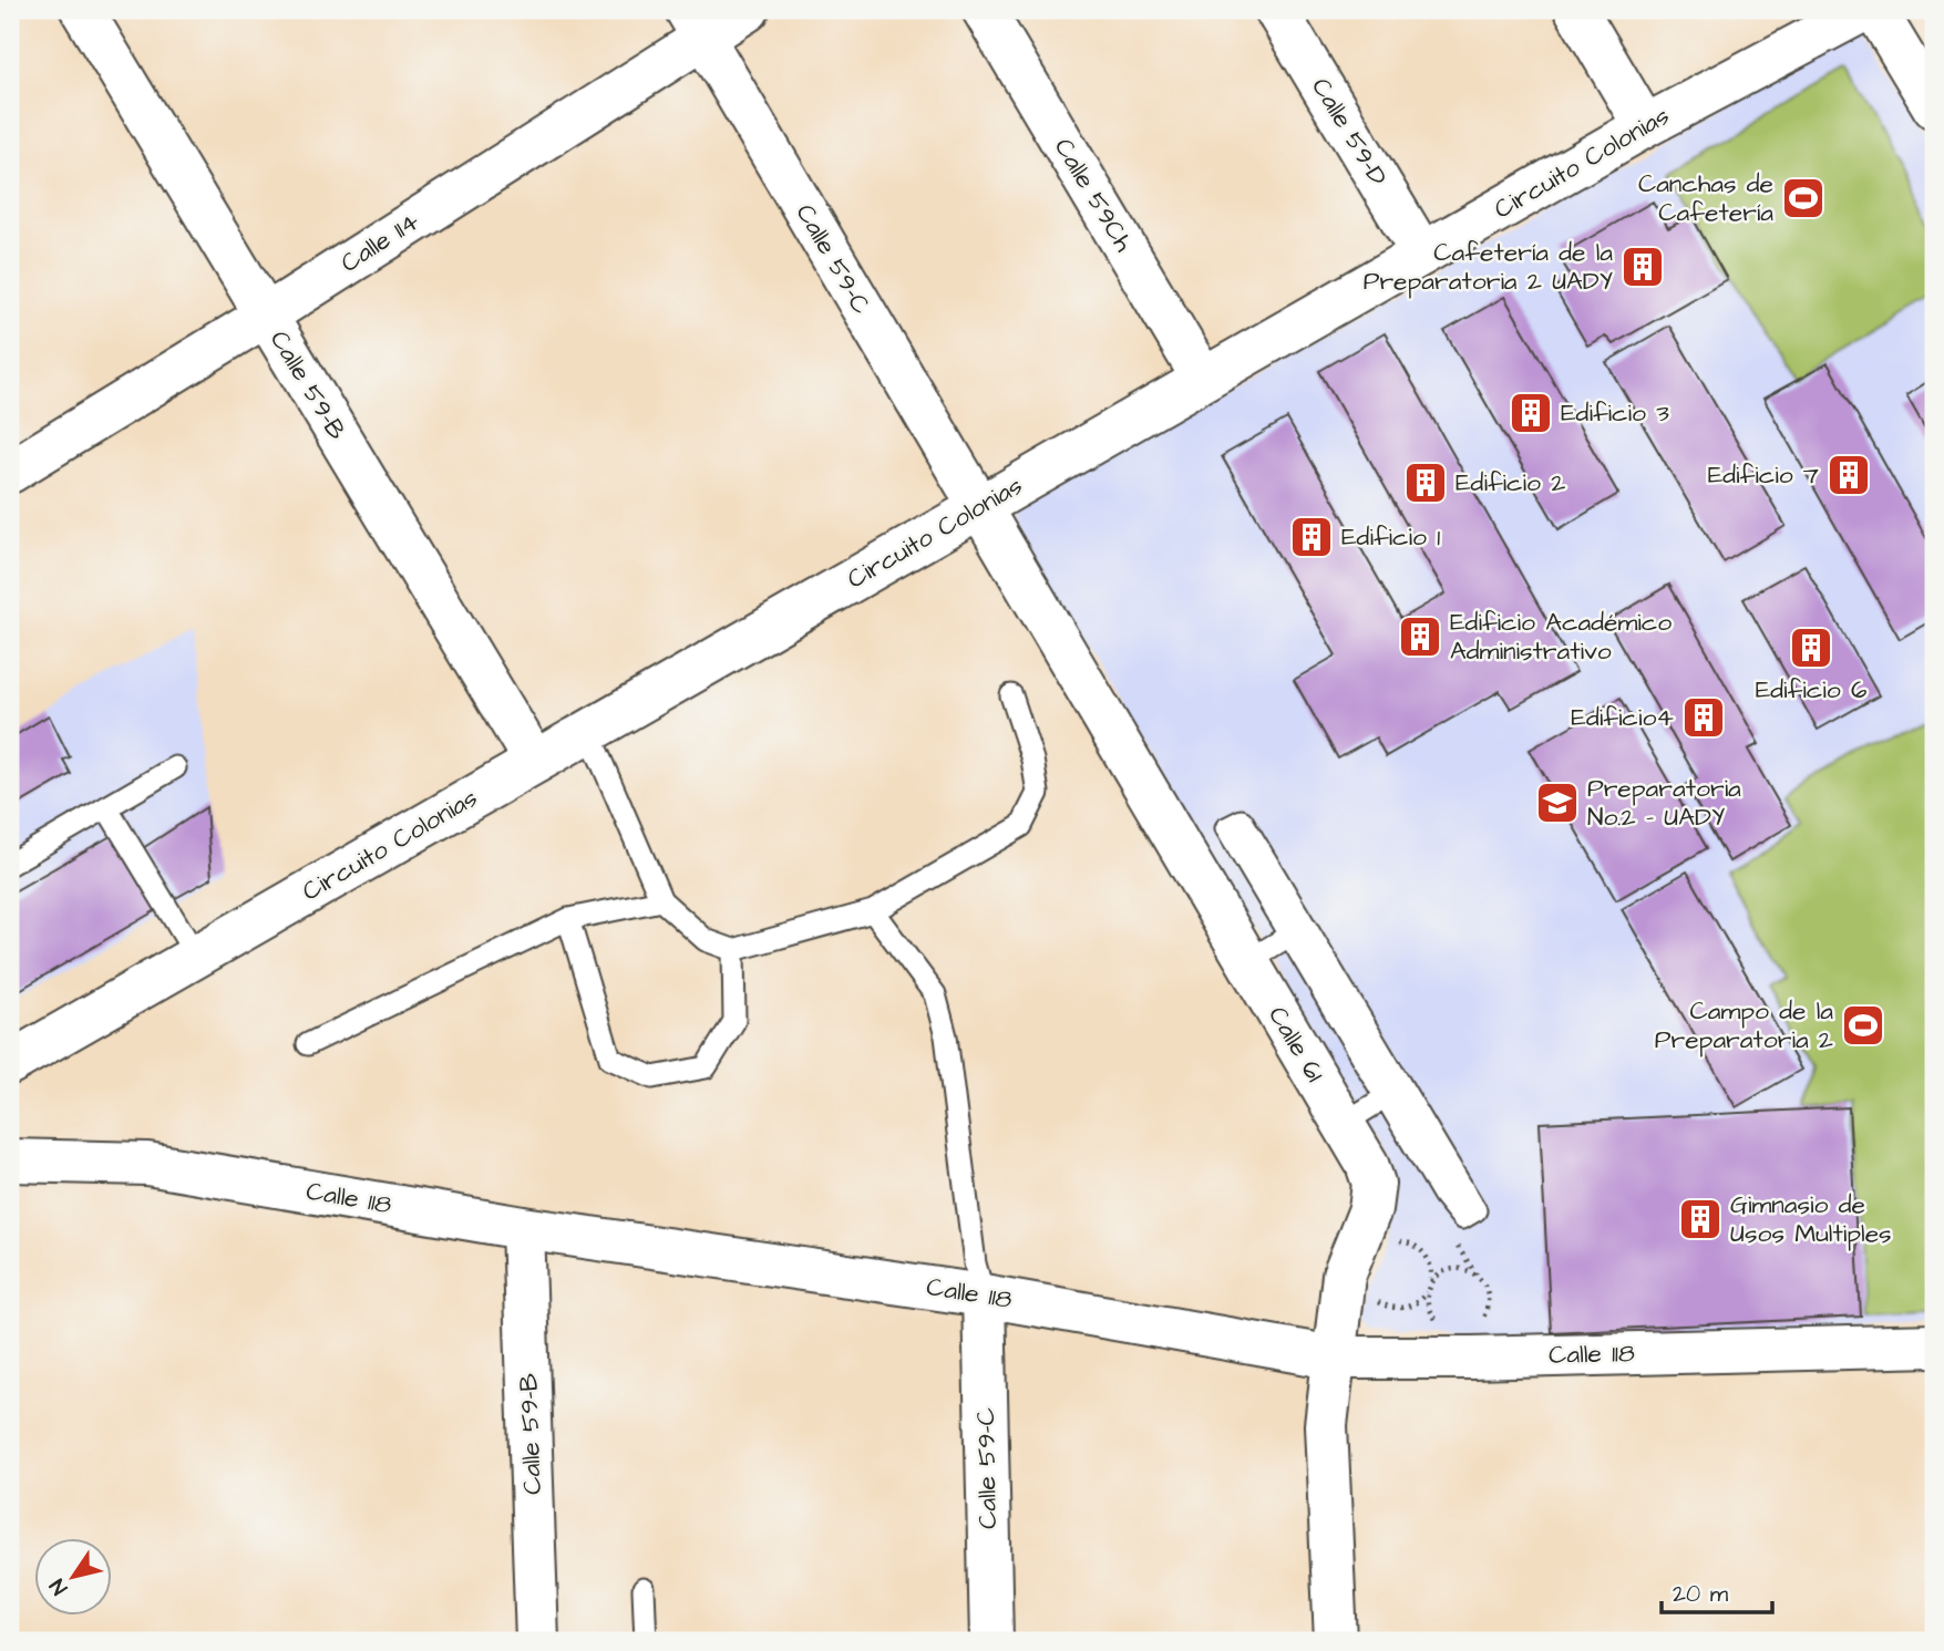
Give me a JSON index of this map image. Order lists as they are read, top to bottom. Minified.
{"streets":{"street":["Calle 59-D","Circuito Colonias","Calle 59Ch","Calle 114","Calle 59-C","Calle 59-B","Calle 61","Calle 118"]},"crossings":[["Calle 59-D","Circuito Colonias"],["Circuito Colonias","Calle 59Ch"],["Circuito Colonias","Calle 59-C"],["Circuito Colonias","Calle 59-B"],["Circuito Colonias","Calle 61"],["Calle 114","Calle 59-C"],["Calle 114","Calle 59-B"],["Calle 59-C","Calle 61"],["Calle 59-C","Calle 118"],["Calle 59-B","Calle 118"],["Calle 61","Calle 118"]],"places":{"sports":["Canchas de Cafetería","Campo de la Preparatoria 2"],"building":["Cafetería de la Preparatoria 2 UADY","Edificio 3","Edificio 7","Edificio 2","Edificio 1","Edificio Académico Administrativo","Edificio 6","Edificio4","Gimnasio de Usos Multiples"],"school or university":["Preparatoria No.2 - UADY"]},"scale_bar":"20 m","north":"bottom left"}
